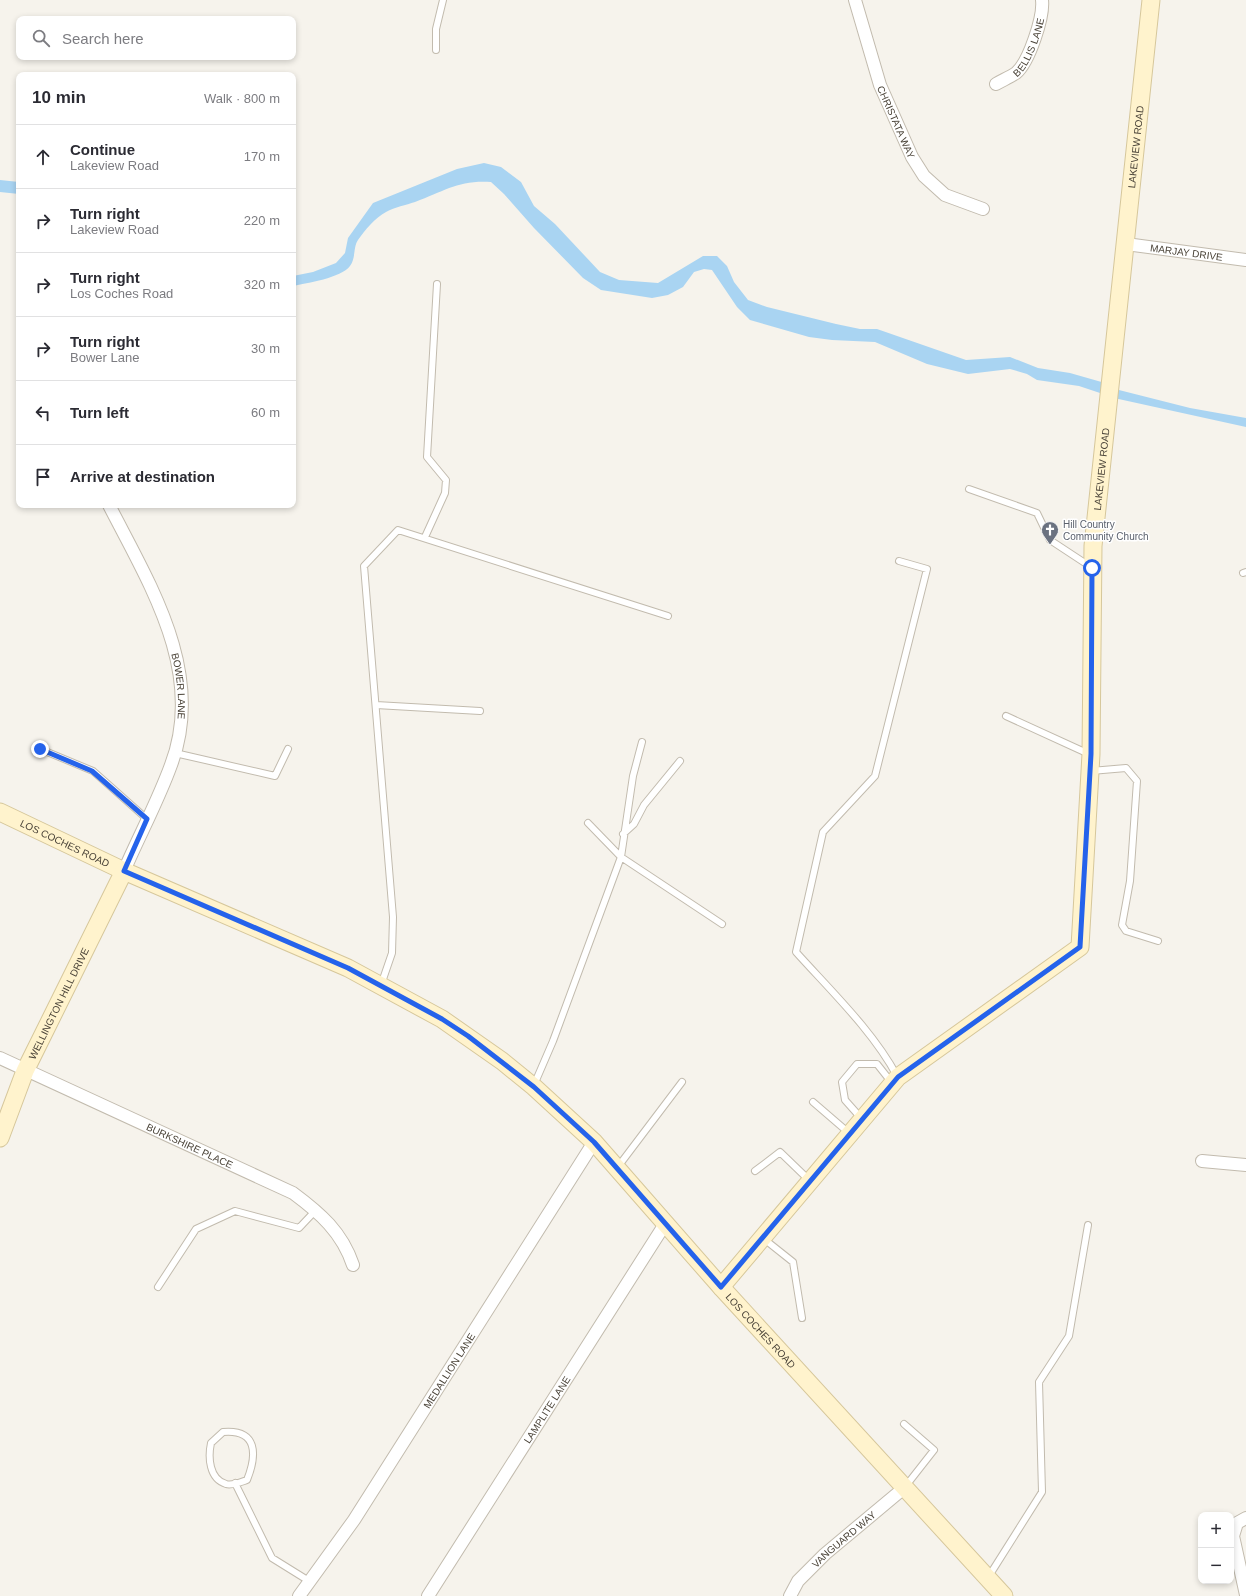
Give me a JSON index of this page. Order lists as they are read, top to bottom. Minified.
{"streets":{"street":["BELLIS LANE","CHRISTATA WAY","LAKEVIEW ROAD","MARJAY DRIVE","BOWER LANE","LOS COCHES ROAD","WELLINGTON HILL DRIVE","BURKSHIRE PLACE","MEDALLION LANE","LAMPLITE LANE","VANGUARD WAY"]},"crossings":[["LAKEVIEW ROAD","MARJAY DRIVE"],["LAKEVIEW ROAD","LOS COCHES ROAD"],["BOWER LANE","LOS COCHES ROAD"],["BOWER LANE","WELLINGTON HILL DRIVE"],["LOS COCHES ROAD","WELLINGTON HILL DRIVE"],["LOS COCHES ROAD","MEDALLION LANE"],["LOS COCHES ROAD","LAMPLITE LANE"],["LOS COCHES ROAD","VANGUARD WAY"],["WELLINGTON HILL DRIVE","BURKSHIRE PLACE"]],"places":{"church":["Hill Country Community Church"]},"page":{"search":"Search here","heading":["10 min","Walk · 800 m"],"list":[["Continue","Lakeview Road","170 m"],["Turn right","Lakeview Road","220 m"],["Turn right","Los Coches Road","320 m"],["Turn right","Bower Lane","30 m"],["Turn left","60 m"],"Arrive at destination"],"map_buttons":["+","−"]}}
